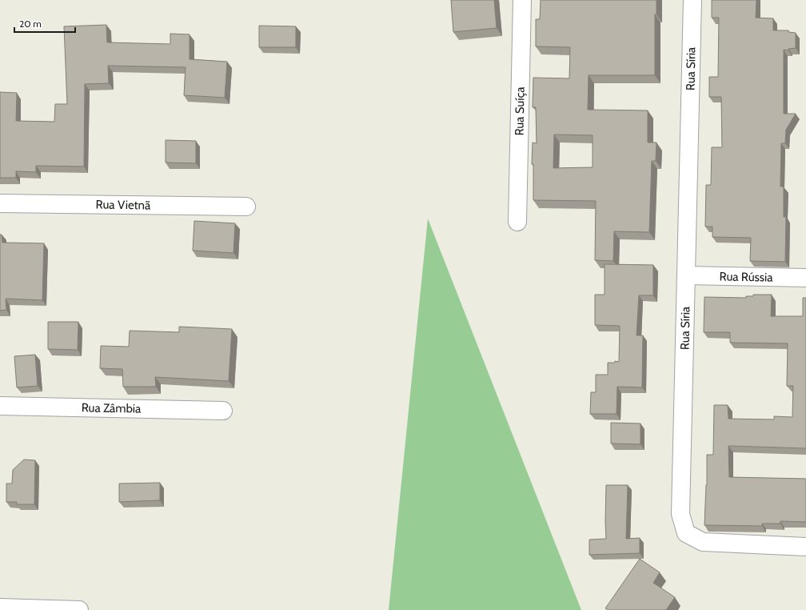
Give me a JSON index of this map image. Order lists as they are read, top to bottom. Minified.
{"streets":{"street":["Rua Síria","Rua Suíça","Rua Vietnã","Rua Rússia","Rua Zâmbia"]},"crossings":[["Rua Síria","Rua Rússia"]],"scale_bar":"20 m"}
